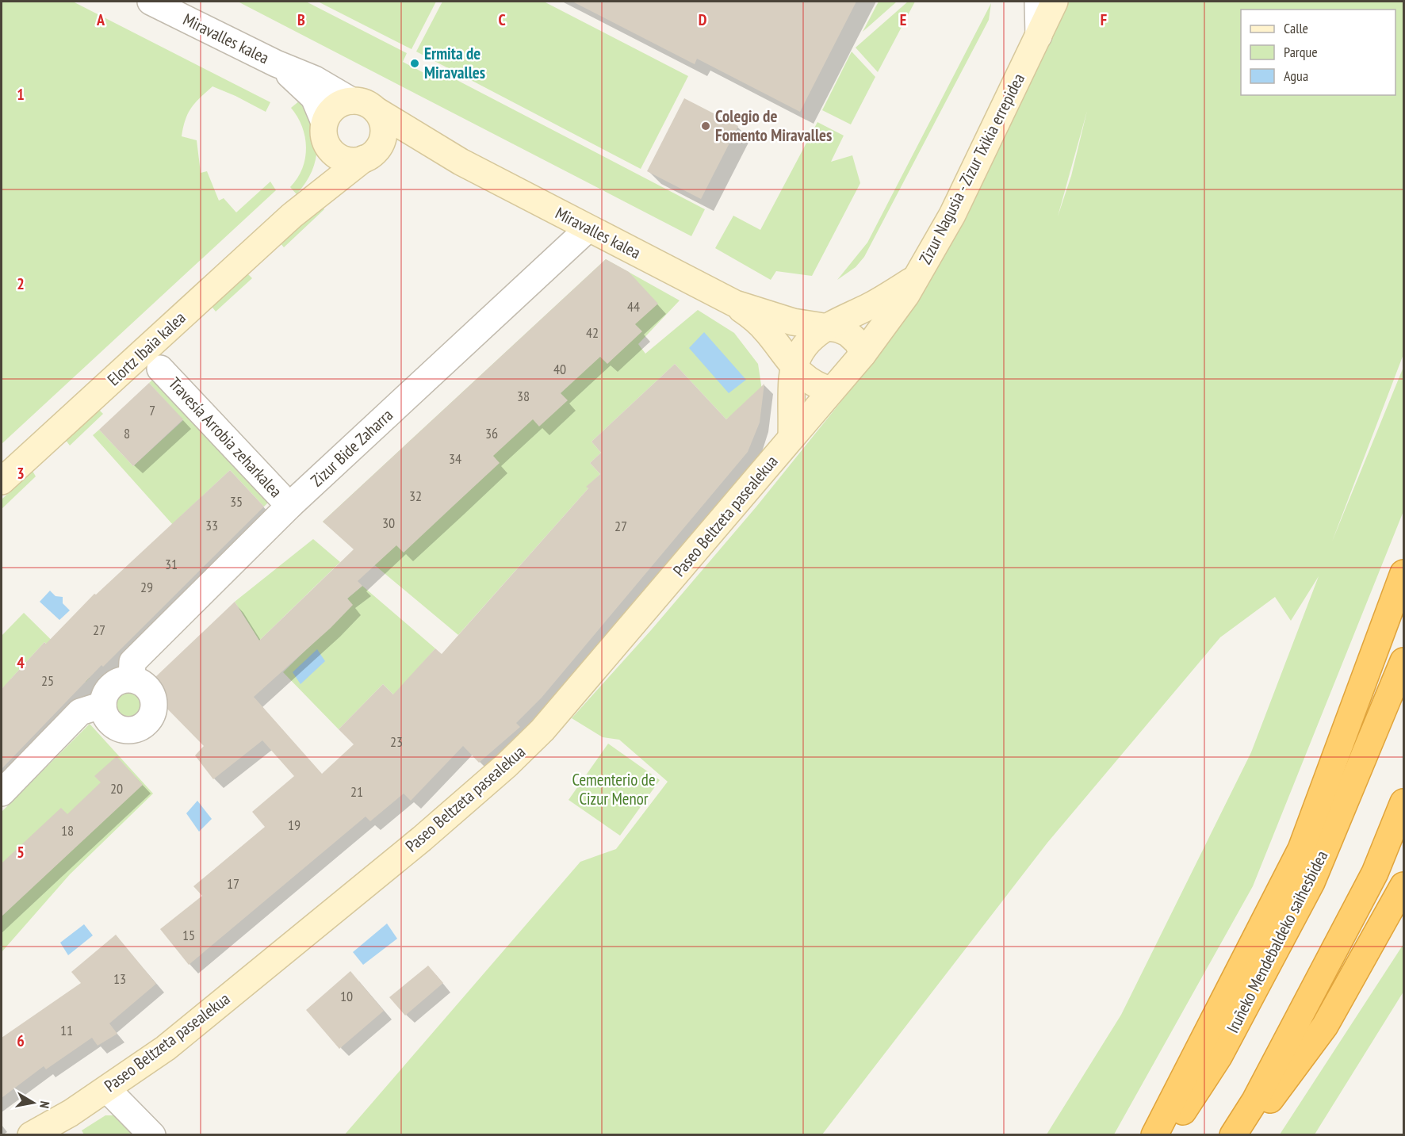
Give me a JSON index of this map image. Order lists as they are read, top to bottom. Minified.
{"streets":{"highway":["Iruñeko Mendebaldeko saihesbidea"],"street":["Miravalles kalea","Zizur Nagusia - Zizur Txikia errepidea","Elortz Ibaia kalea","Travesía Arrobia zeharkalea","Zizur Bide Zaharra","Paseo Beltzeta pasealekua"]},"crossings":[["Miravalles kalea","Zizur Nagusia - Zizur Txikia errepidea"],["Miravalles kalea","Elortz Ibaia kalea"],["Miravalles kalea","Zizur Bide Zaharra"],["Miravalles kalea","Paseo Beltzeta pasealekua"],["Zizur Nagusia - Zizur Txikia errepidea","Paseo Beltzeta pasealekua"],["Travesía Arrobia zeharkalea","Zizur Bide Zaharra"]],"parks":["Cementerio de Cizur Menor"],"places":["Ermita de Miravalles","Colegio de Fomento Miravalles"],"house_numbers":["44","42","40","38","7","8","36","34","32","35","30","33","27","31","29","27","25","23","20","21","19","18","17","15","13","10","11"],"legend":["Calle","Parque","Agua"],"north":"right","grid":{"columns":["A","B","C","D","E","F"],"rows":["1","2","3","4","5","6"]}}
